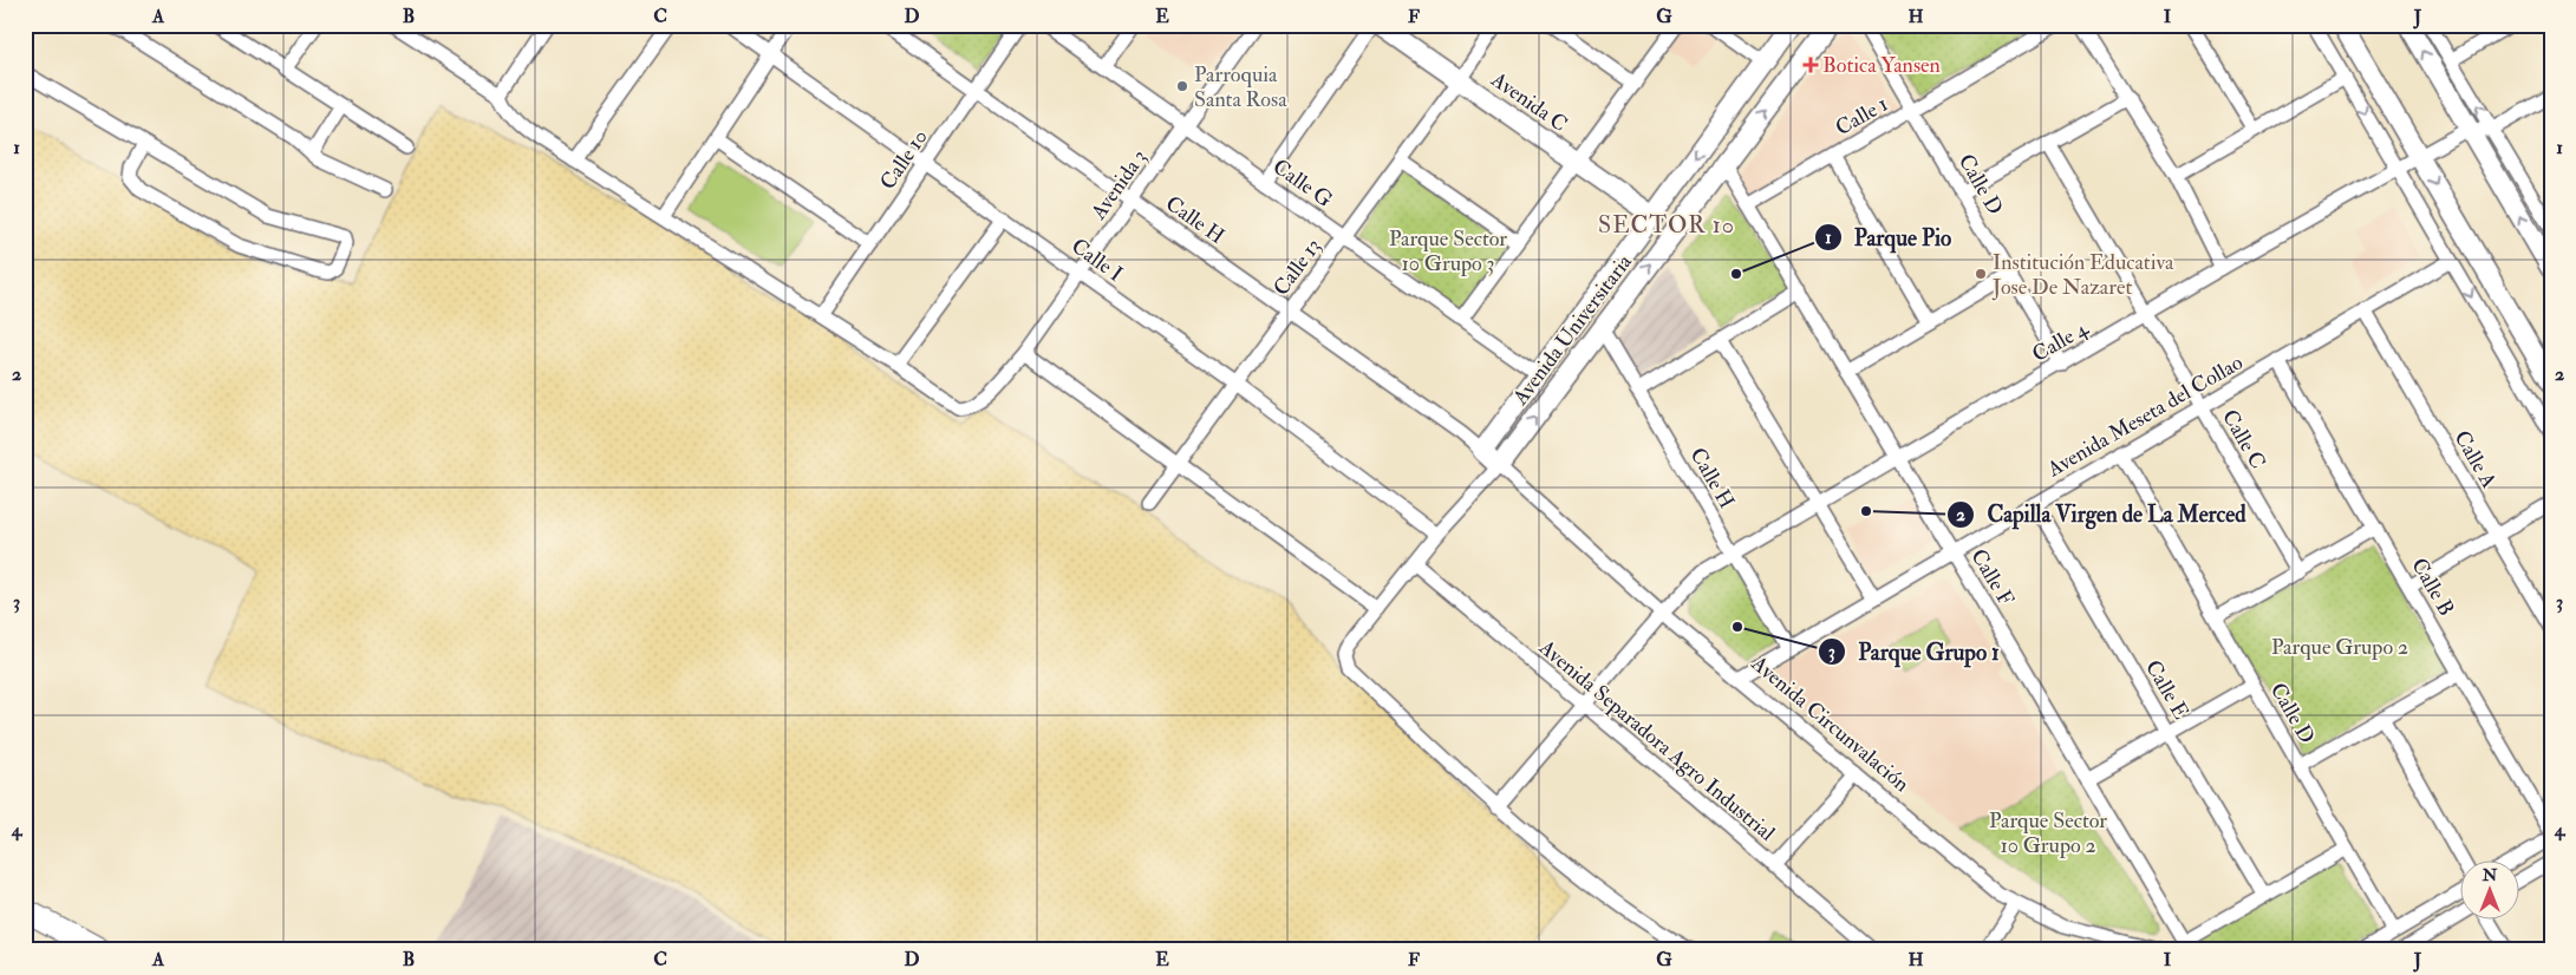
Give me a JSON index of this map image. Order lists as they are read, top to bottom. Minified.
{"streets":{"street":["Avenida C","Calle 1","Calle 10","Calle G","Avenida 3","Calle D","Calle H","Calle I","Calle 13","Avenida Universitaria","Calle 4","Avenida Meseta del Collao","Calle C","Calle A","Calle F","Calle B","Calle E","Avenida Circunvalación","Avenida Separadora Agro Industrial"]},"crossings":[["Avenida C","Calle 13"],["Avenida C","Avenida Universitaria"],["Calle 1","Calle D"],["Calle 1","Calle F"],["Calle 10","Calle H"],["Calle 10","Calle I"],["Calle G","Avenida 3"],["Calle G","Calle 13"],["Calle G","Avenida Universitaria"],["Avenida 3","Calle H"],["Avenida 3","Calle I"],["Calle D","Calle 4"],["Calle D","Avenida Meseta del Collao"],["Calle H","Calle 13"],["Calle H","Avenida Universitaria"],["Calle H","Calle 4"],["Calle H","Avenida Meseta del Collao"],["Calle H","Avenida Circunvalación"],["Calle I","Calle 13"],["Calle I","Avenida Universitaria"],["Avenida Universitaria","Calle 4"],["Avenida Universitaria","Calle F"],["Avenida Universitaria","Avenida Circunvalación"],["Avenida Universitaria","Avenida Separadora Agro Industrial"],["Calle 4","Calle C"],["Calle 4","Calle F"],["Calle 4","Avenida Circunvalación"],["Calle 4","Avenida Separadora Agro Industrial"],["Avenida Meseta del Collao","Calle C"],["Avenida Meseta del Collao","Calle A"],["Avenida Meseta del Collao","Calle F"],["Avenida Meseta del Collao","Calle B"],["Avenida Meseta del Collao","Calle E"],["Avenida Meseta del Collao","Avenida Circunvalación"]],"districts":["SECTOR 10"],"parks":["Parque Sector 10 Grupo 3","Parque Grupo 2","Parque Sector 10 Grupo 2"],"places":{"health":["Botica Yansen"],"other":["Parroquia Santa Rosa","Parque Pio","Institución Educativa Jose De Nazaret","Capilla Virgen de La Merced","Parque Grupo 1"]},"north":"top","grid":{"columns":["A","B","C","D","E","F","G","H","I","J"],"rows":["1","2","3","4"]}}
